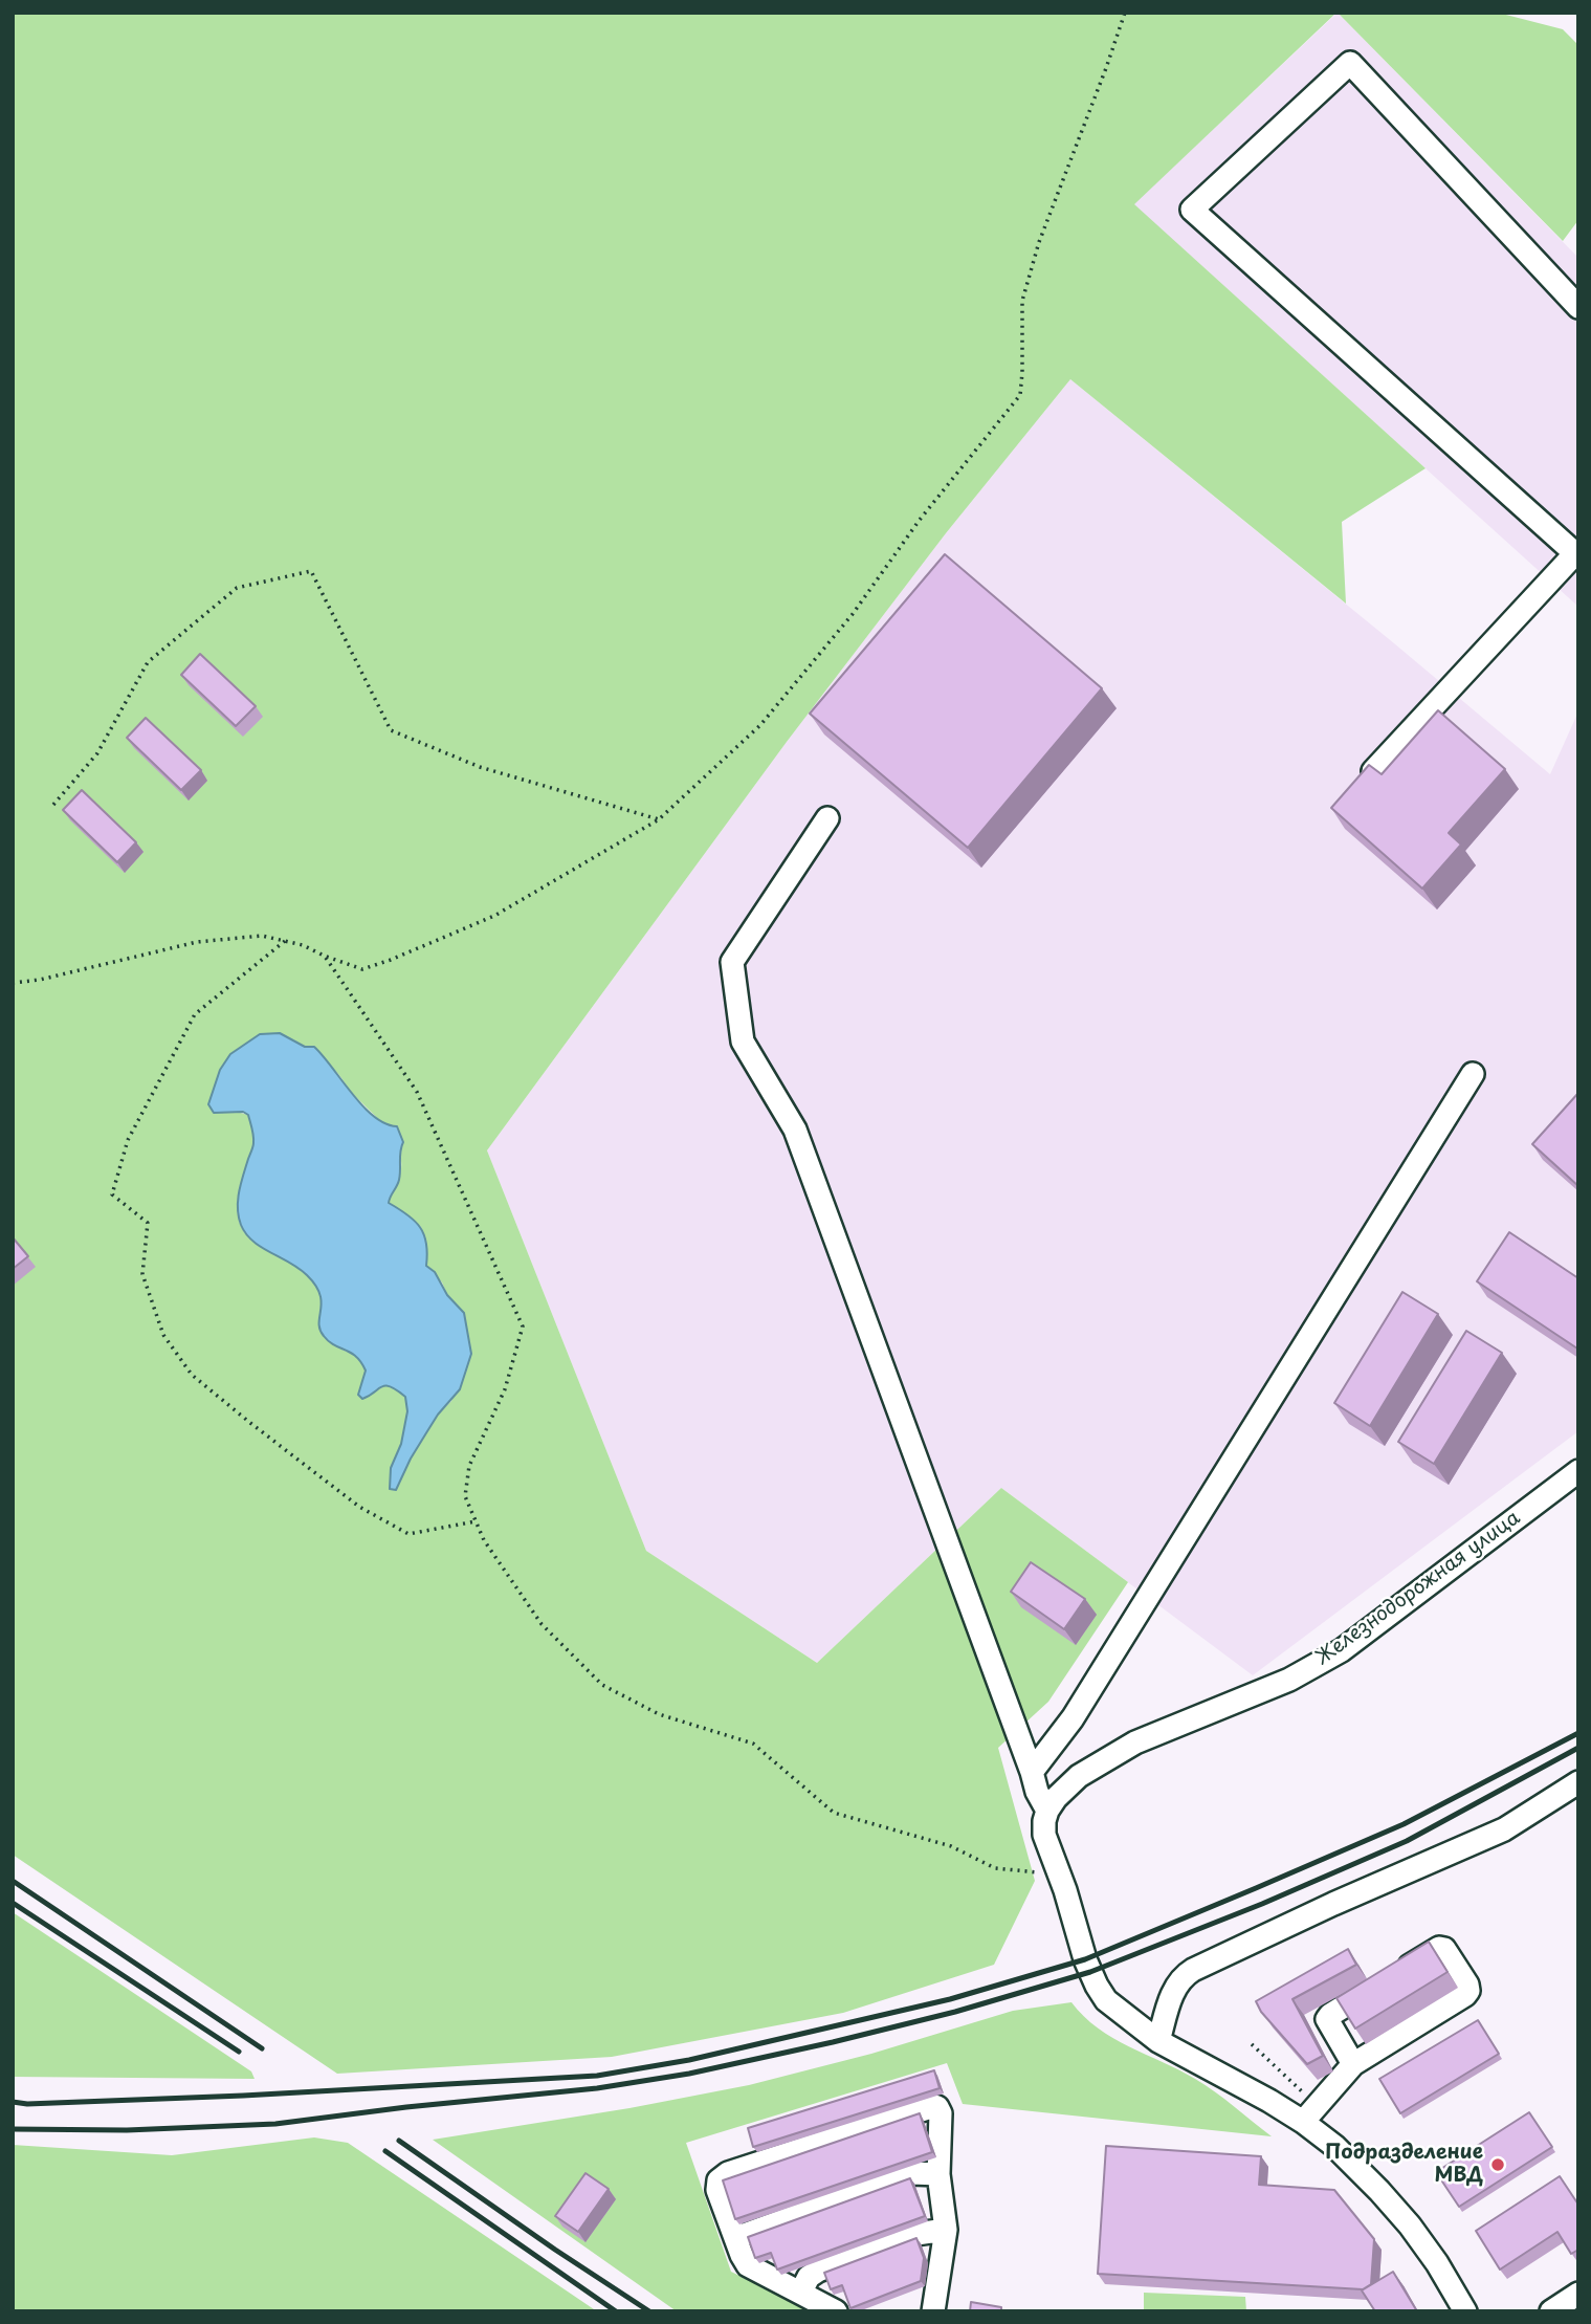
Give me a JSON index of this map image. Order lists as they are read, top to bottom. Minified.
{"streets":{"street":["Железнодорожная улица"]},"places":["Подразделение МВД"]}
